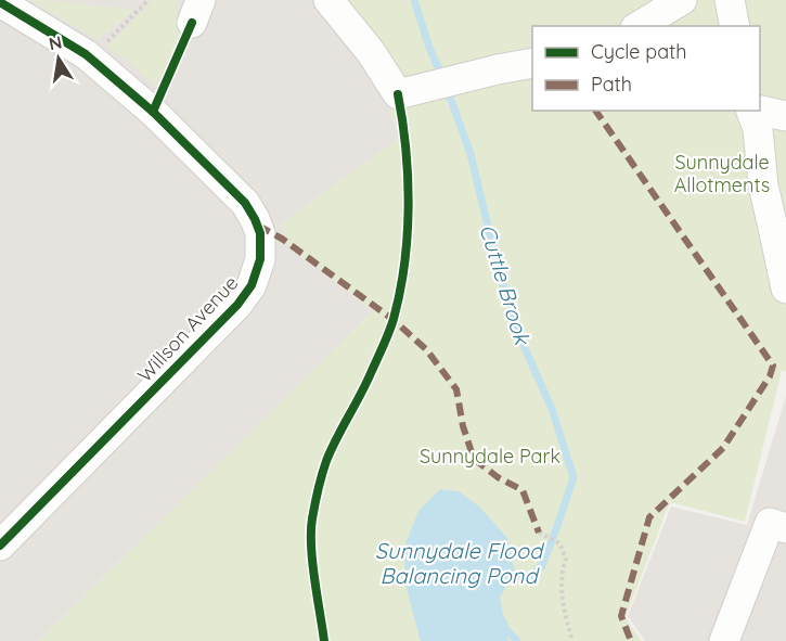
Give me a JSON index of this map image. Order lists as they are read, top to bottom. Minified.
{"streets":{"street":["Willson Avenue"]},"water":["Cuttle Brook","Sunnydale Flood Balancing Pond"],"parks":["Sunnydale Allotments","Sunnydale Park"],"legend":["Cycle path","Path"],"north":"top"}
